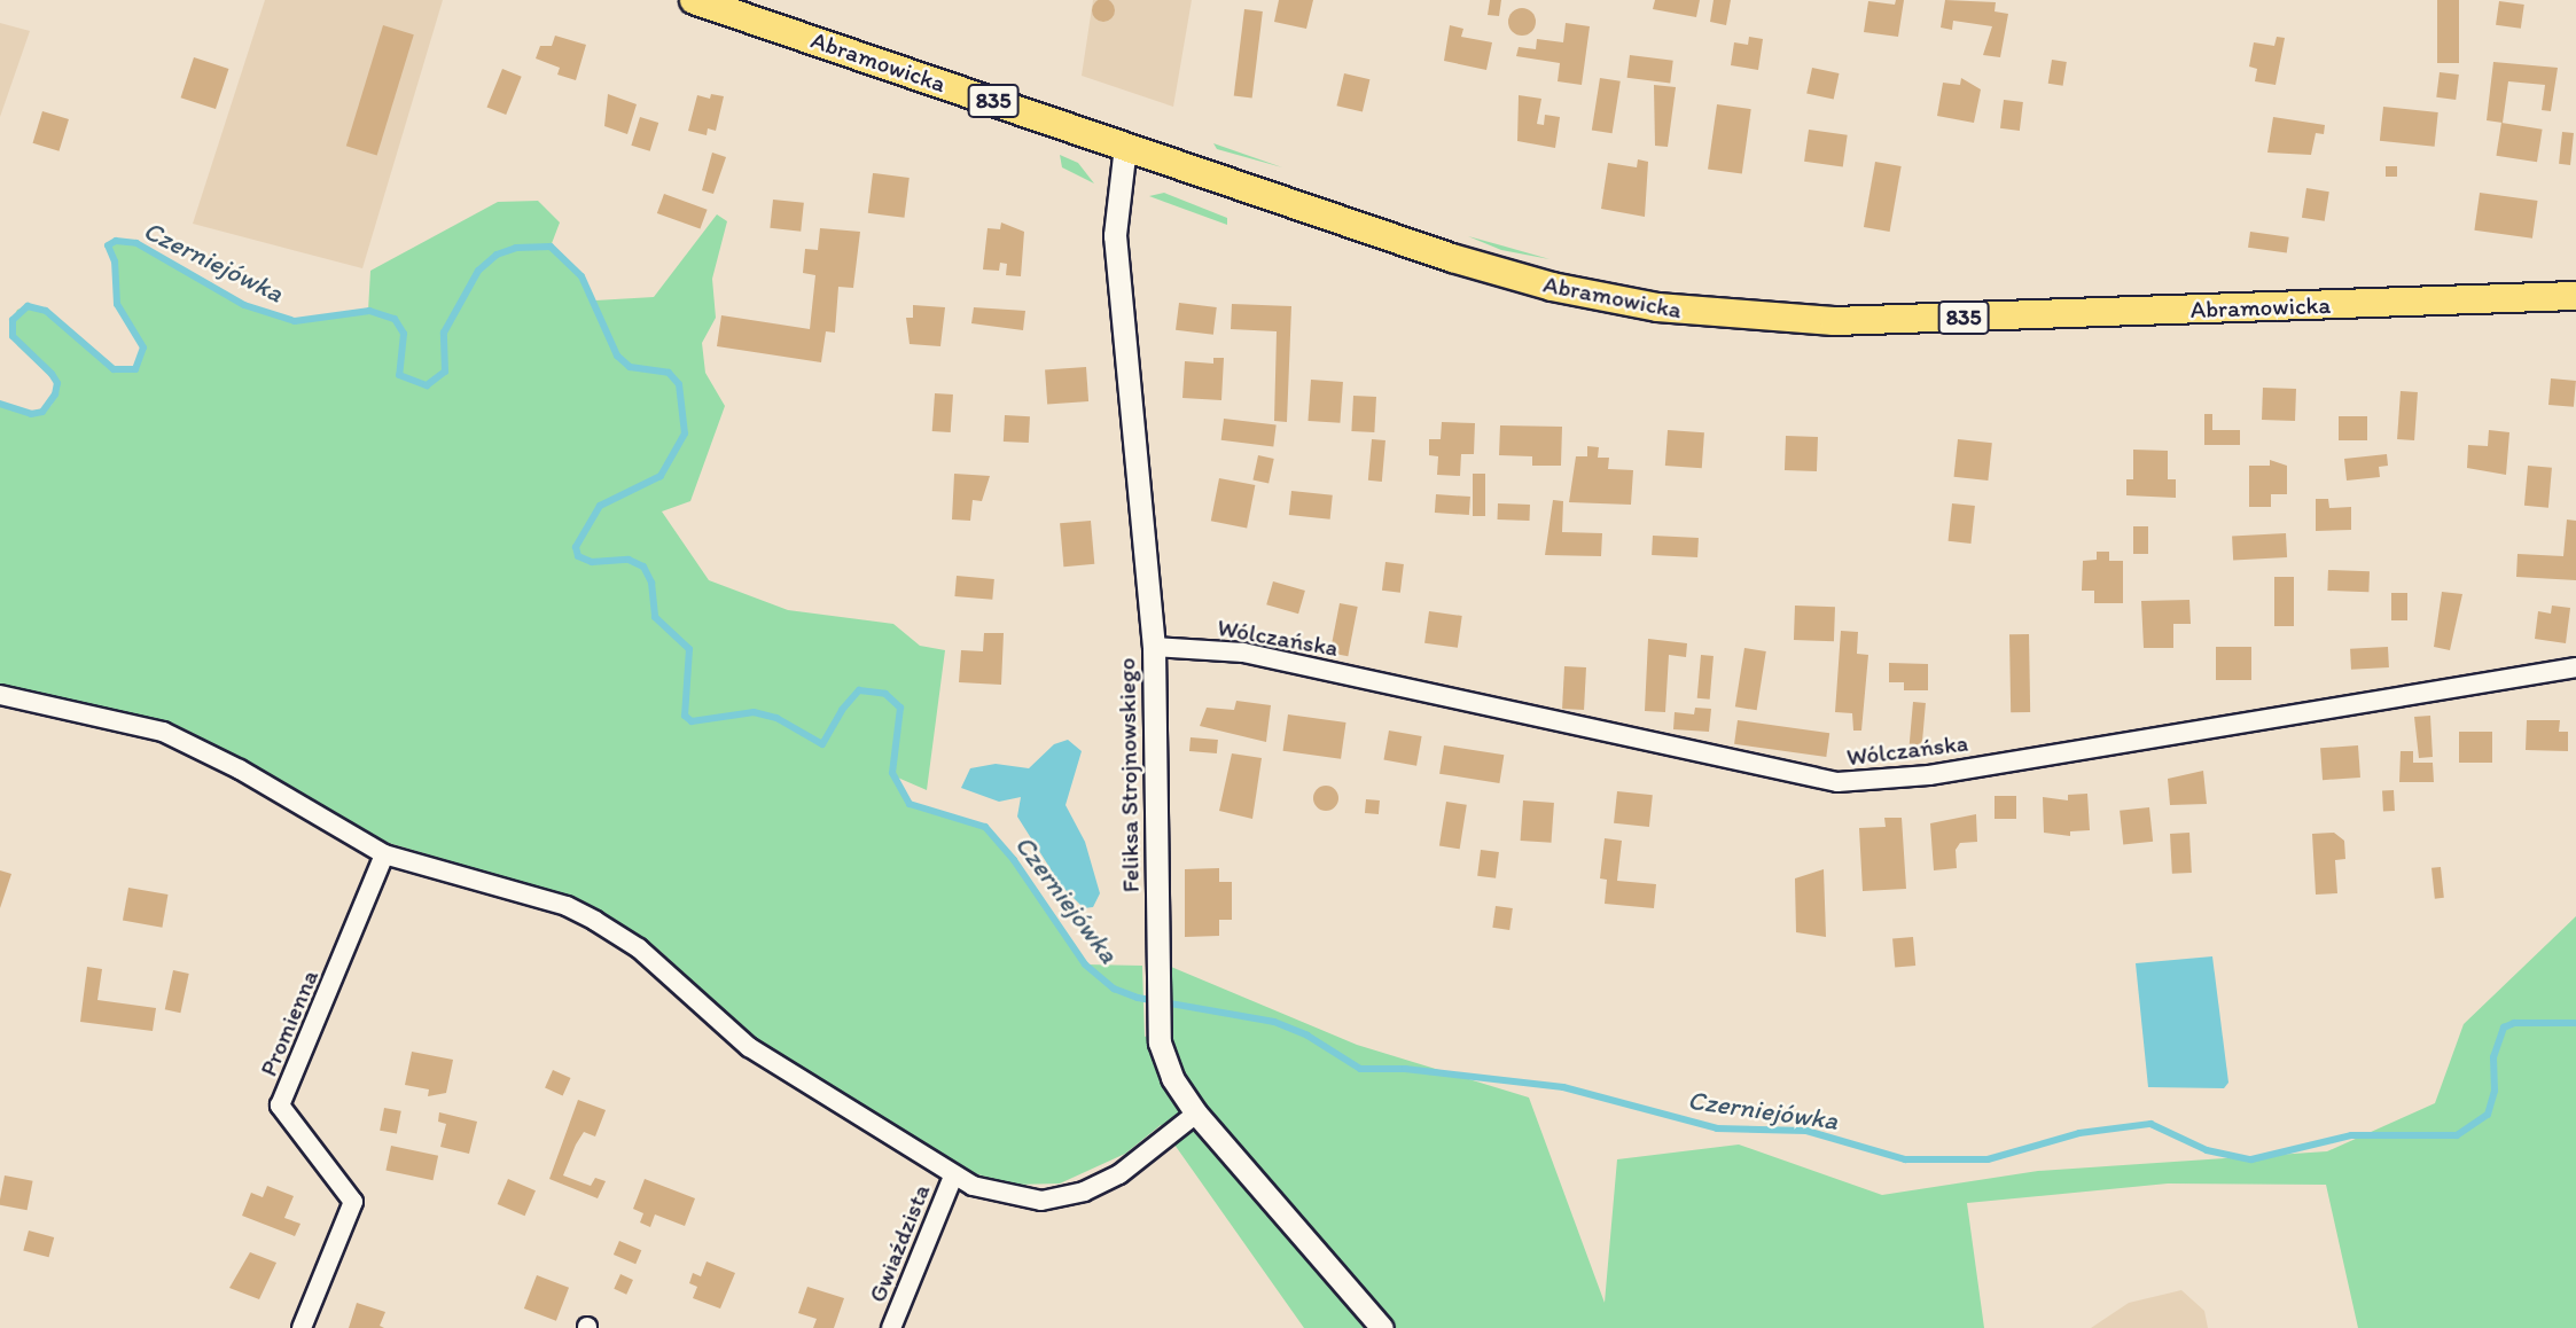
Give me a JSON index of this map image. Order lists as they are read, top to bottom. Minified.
{"streets":{"main road":["Abramowicka","835"],"street":["Wólczańska","Feliksa Strojnowskiego","Promienna","Gwiaździsta"]},"crossings":[["Abramowicka","Feliksa Strojnowskiego"],["Wólczańska","Feliksa Strojnowskiego"]],"water":["Czerniejówka"]}
